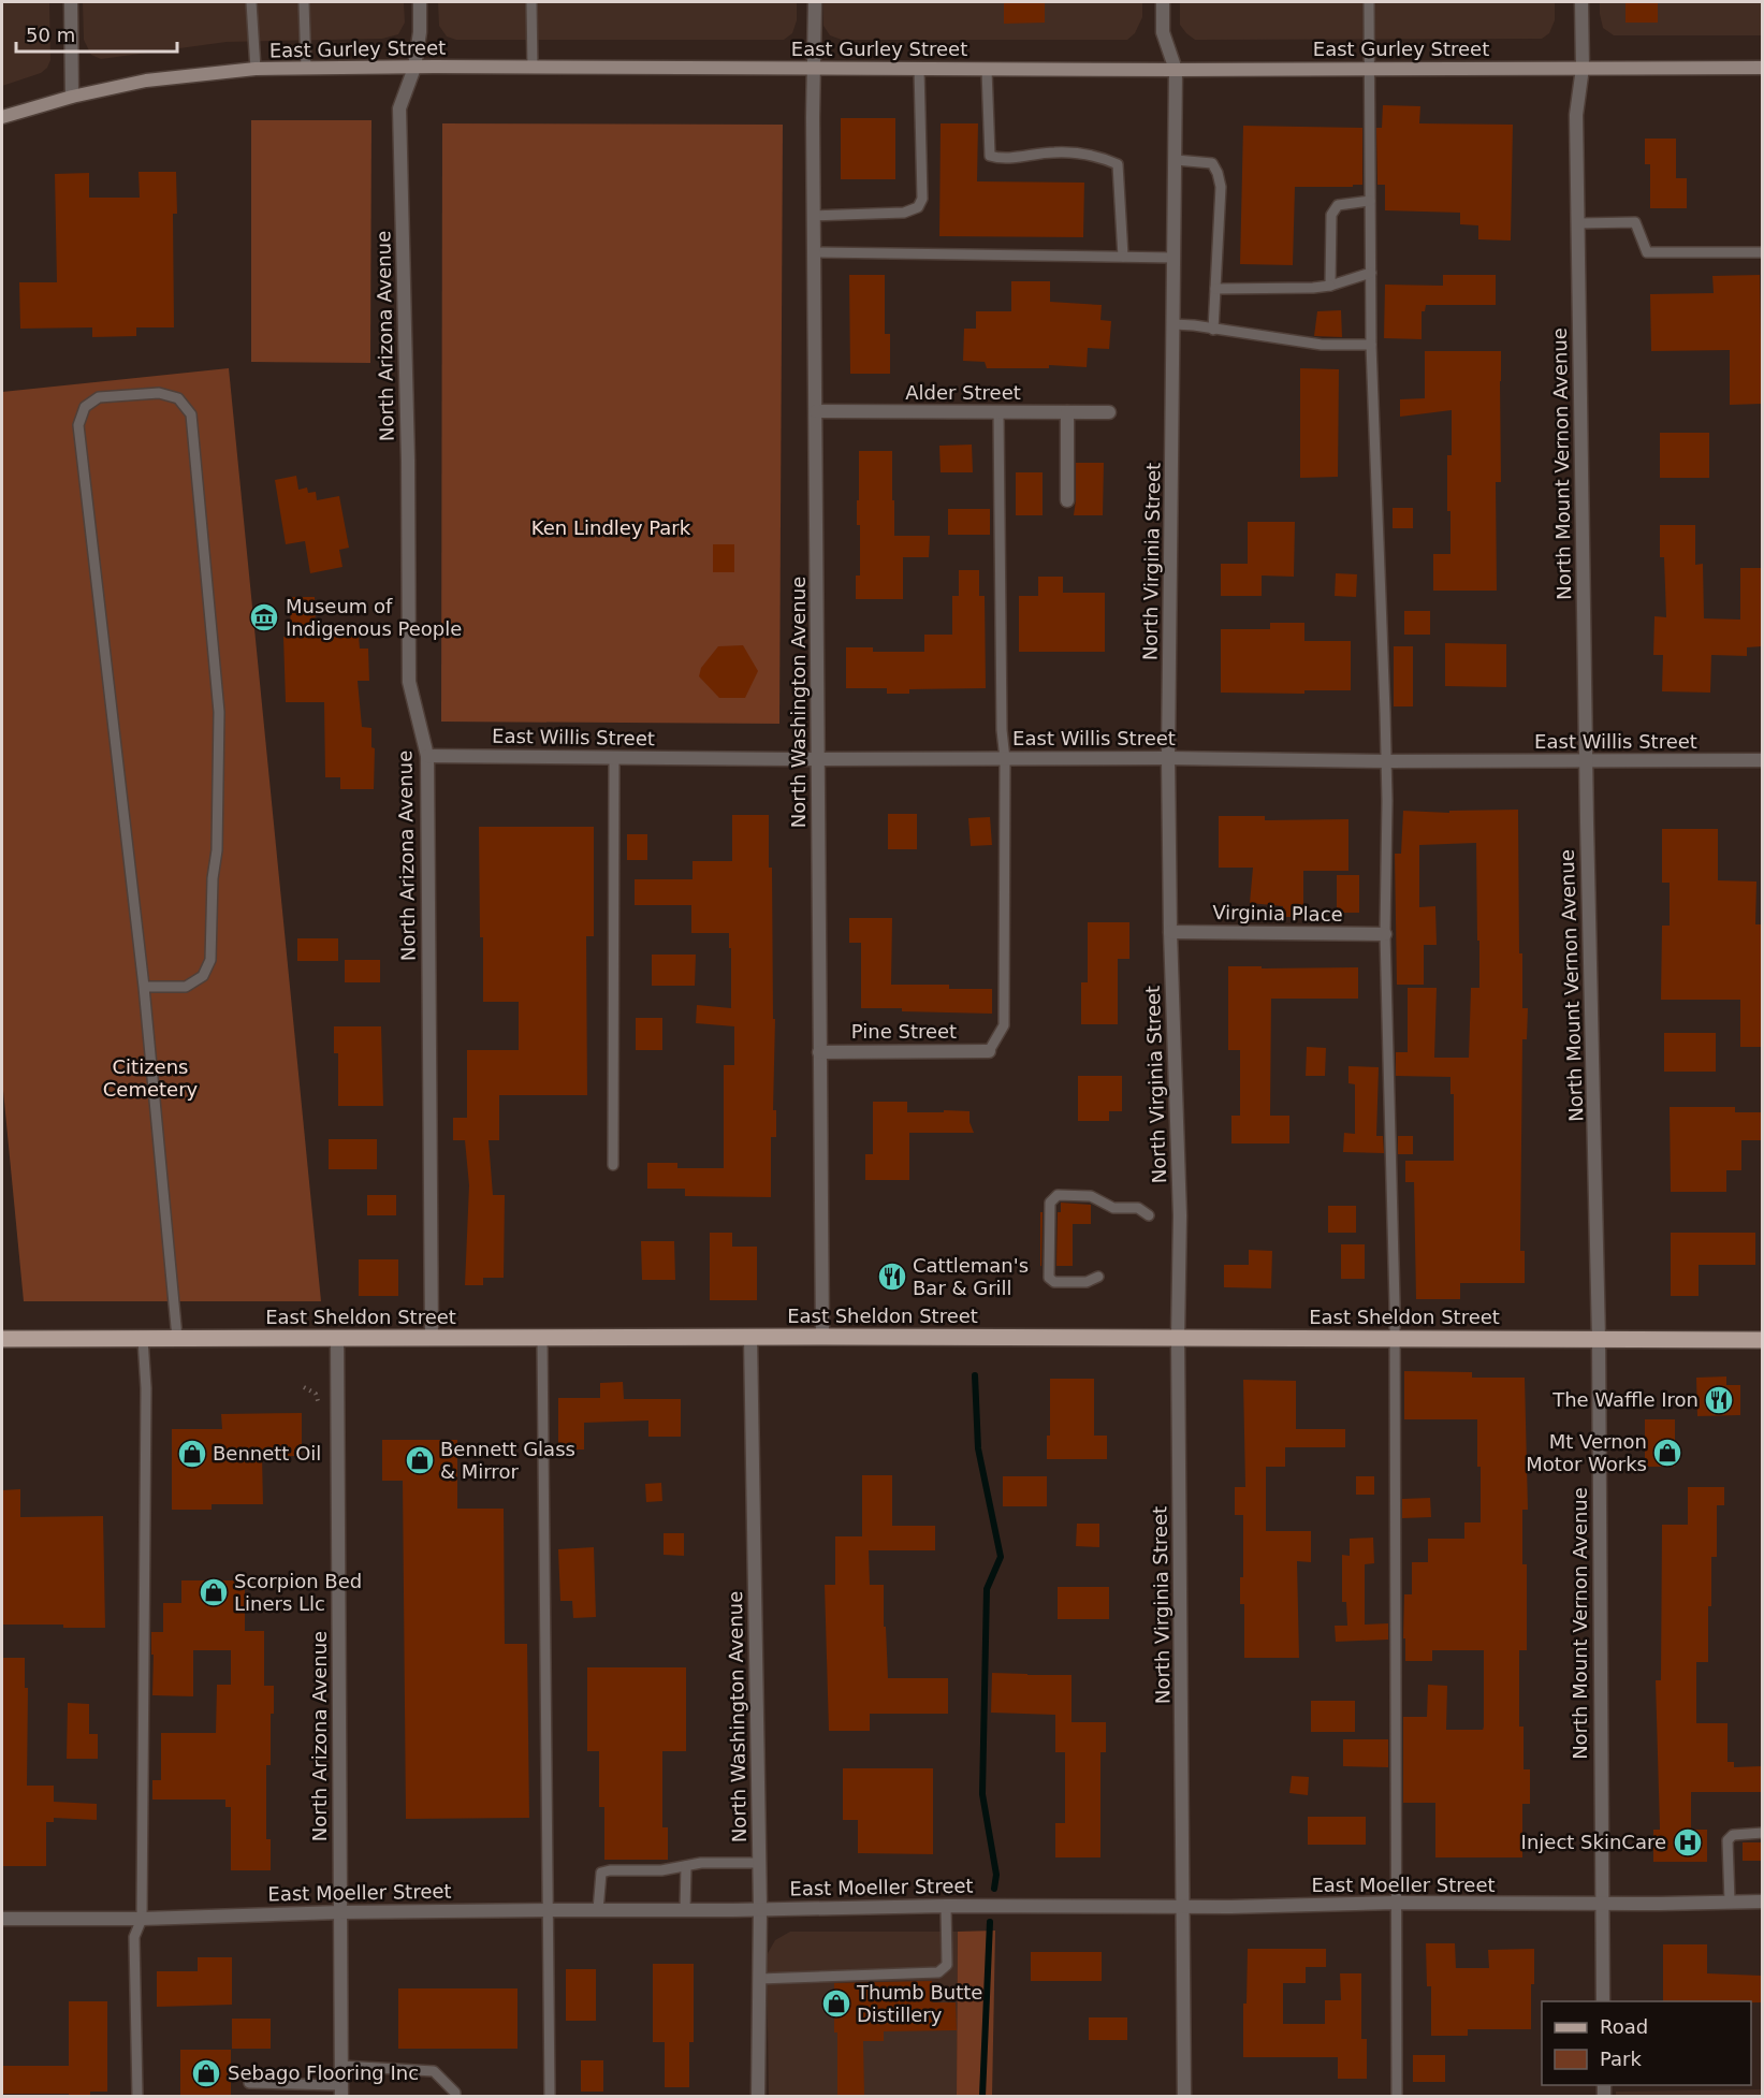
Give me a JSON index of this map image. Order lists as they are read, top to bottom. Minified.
{"streets":{"main road":["East Gurley Street","East Sheldon Street"],"street":["North Arizona Avenue","Alder Street","North Mount Vernon Avenue","North Virginia Street","North Washington Avenue","East Willis Street","Virginia Place","Pine Street","East Moeller Street"]},"crossings":[["East Gurley Street","North Arizona Avenue"],["East Gurley Street","North Mount Vernon Avenue"],["East Gurley Street","North Virginia Street"],["East Gurley Street","North Washington Avenue"],["North Arizona Avenue","East Willis Street"],["North Arizona Avenue","East Sheldon Street"],["North Arizona Avenue","East Moeller Street"],["Alder Street","North Washington Avenue"],["North Mount Vernon Avenue","East Willis Street"],["North Mount Vernon Avenue","East Sheldon Street"],["North Mount Vernon Avenue","East Moeller Street"],["North Virginia Street","East Willis Street"],["North Virginia Street","Virginia Place"],["North Virginia Street","East Sheldon Street"],["North Virginia Street","East Moeller Street"],["North Washington Avenue","East Willis Street"],["North Washington Avenue","Pine Street"],["North Washington Avenue","East Sheldon Street"],["North Washington Avenue","East Moeller Street"]],"parks":["Ken Lindley Park","Citizens Cemetery"],"places":{"museum":["Museum of Indigenous People"],"restaurant":["Cattleman's Bar & Grill","The Waffle Iron"],"shop":["Mt Vernon Motor Works","Bennett Oil","Bennett Glass & Mirror","Scorpion Bed Liners Llc","Thumb Butte Distillery","Sebago Flooring Inc"],"hospital":["Inject SkinCare"]},"legend":["Road","Park"],"scale_bar":"50 m"}
